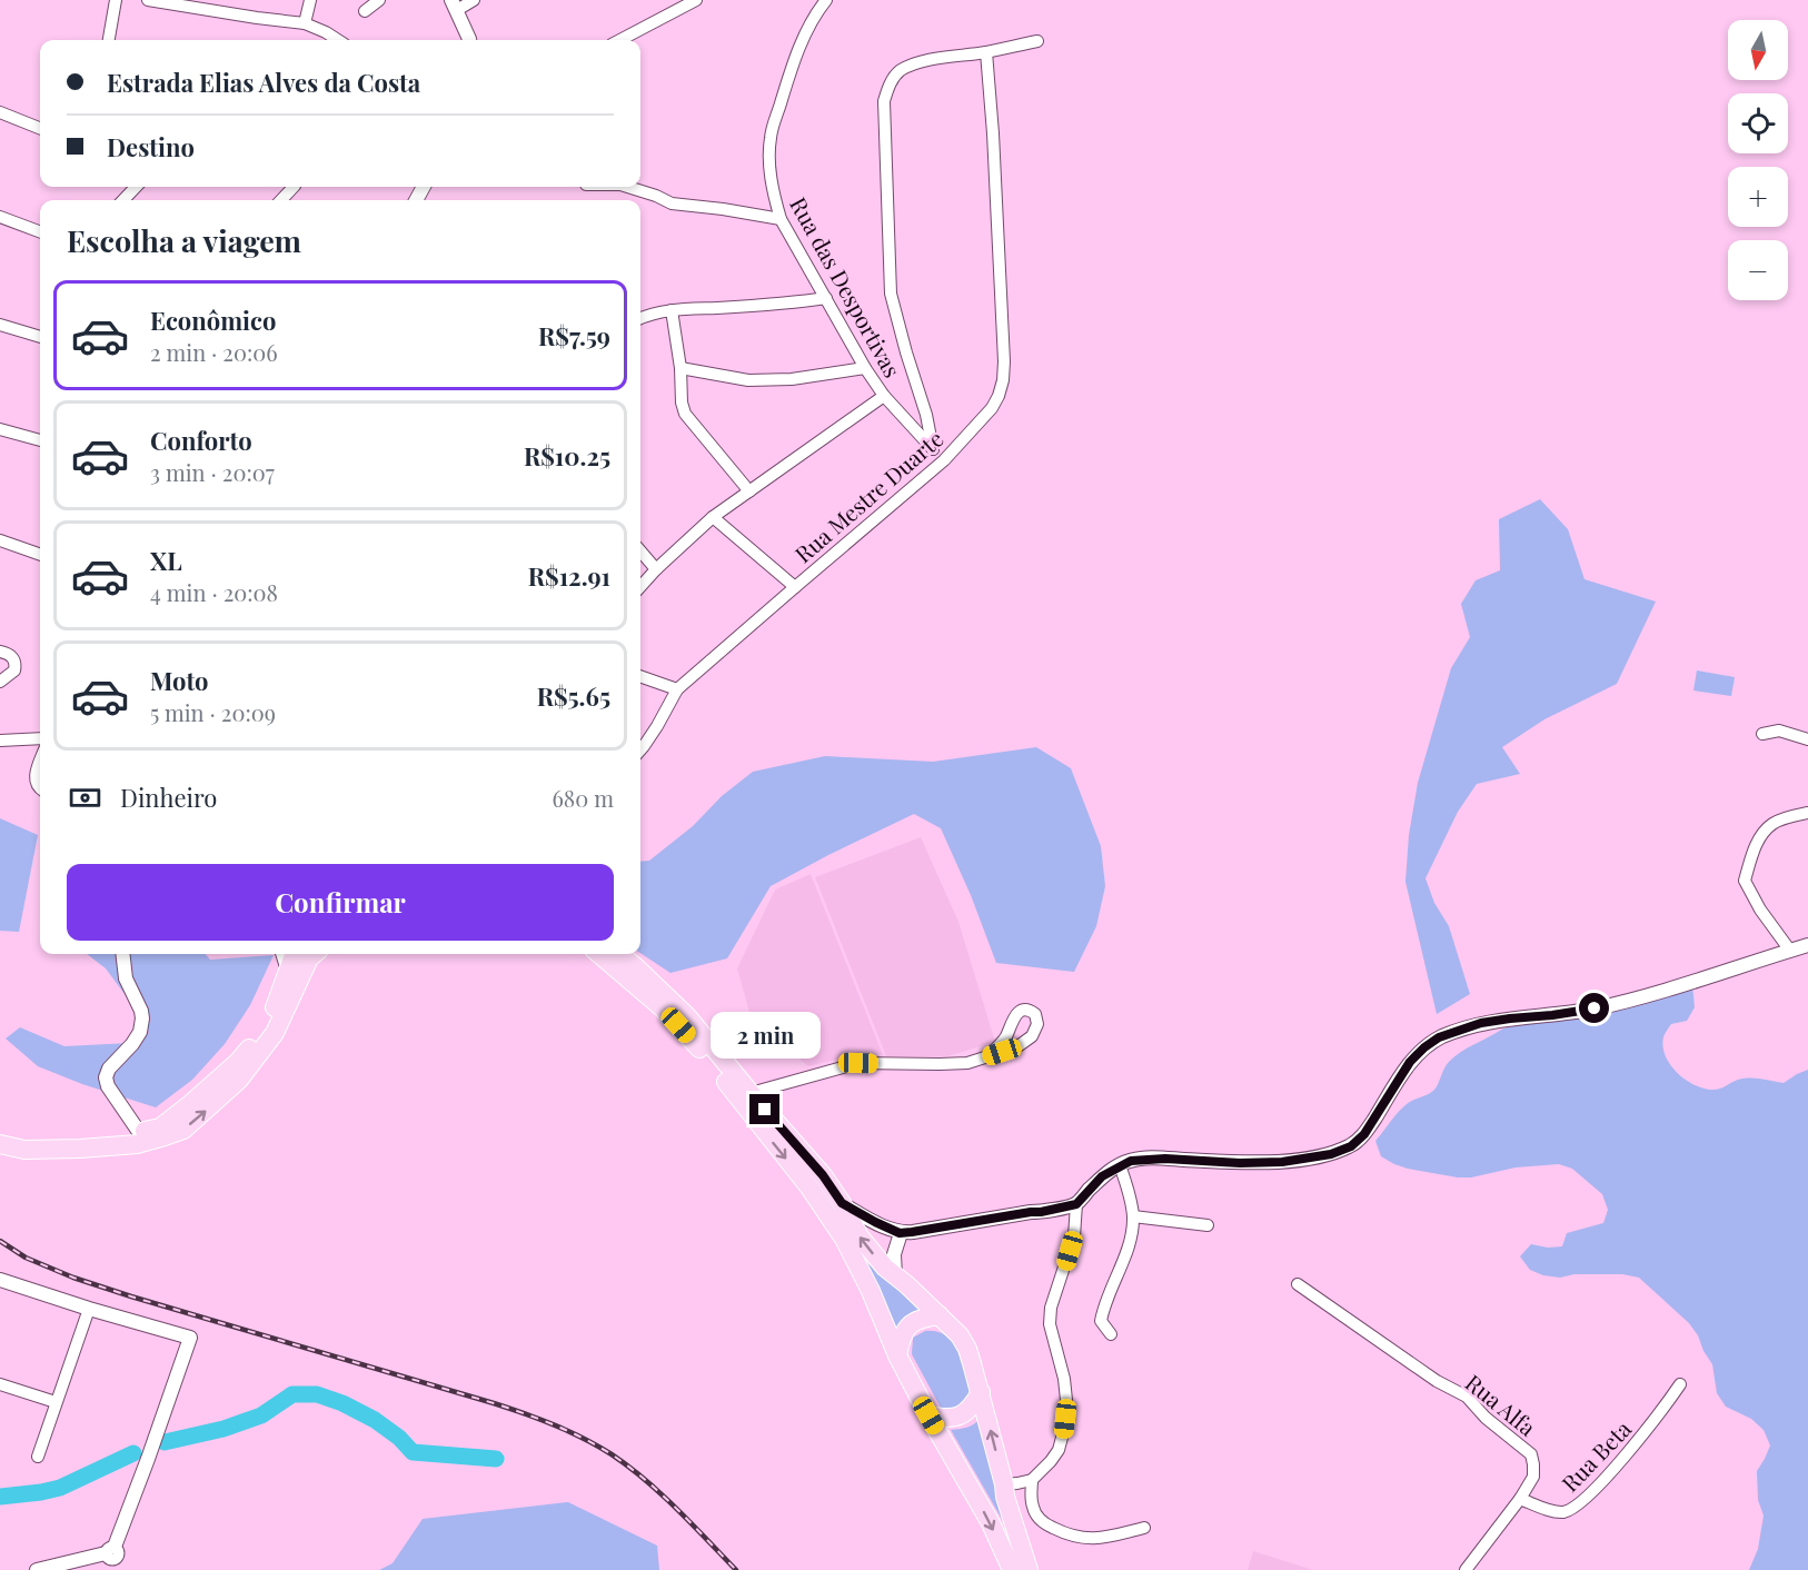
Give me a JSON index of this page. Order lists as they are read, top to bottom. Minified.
{"streets":{"street":["Rua das Desportivas","Rua Mestre Duarte","Rua Alfa","Rua Beta"]},"crossings":[["Rua das Desportivas","Rua Mestre Duarte"],["Rua Alfa","Rua Beta"]],"north":"bottom","page":{"map_buttons":["+","−"],"banner":["Estrada Elias Alves da Costa","Destino"],"heading":"Escolha a viagem","list":[{"name":"Econômico","note":"2 min · 20:06","value":"R$7.59"},{"name":"Conforto","note":"3 min · 20:07","value":"R$10.25"},{"name":"XL","note":"4 min · 20:08","value":"R$12.91"},{"name":"Moto","note":"5 min · 20:09","value":"R$5.65"}],"pay":["Dinheiro","680 m"],"buttons":"Confirmar","bubble":"2 min"}}
